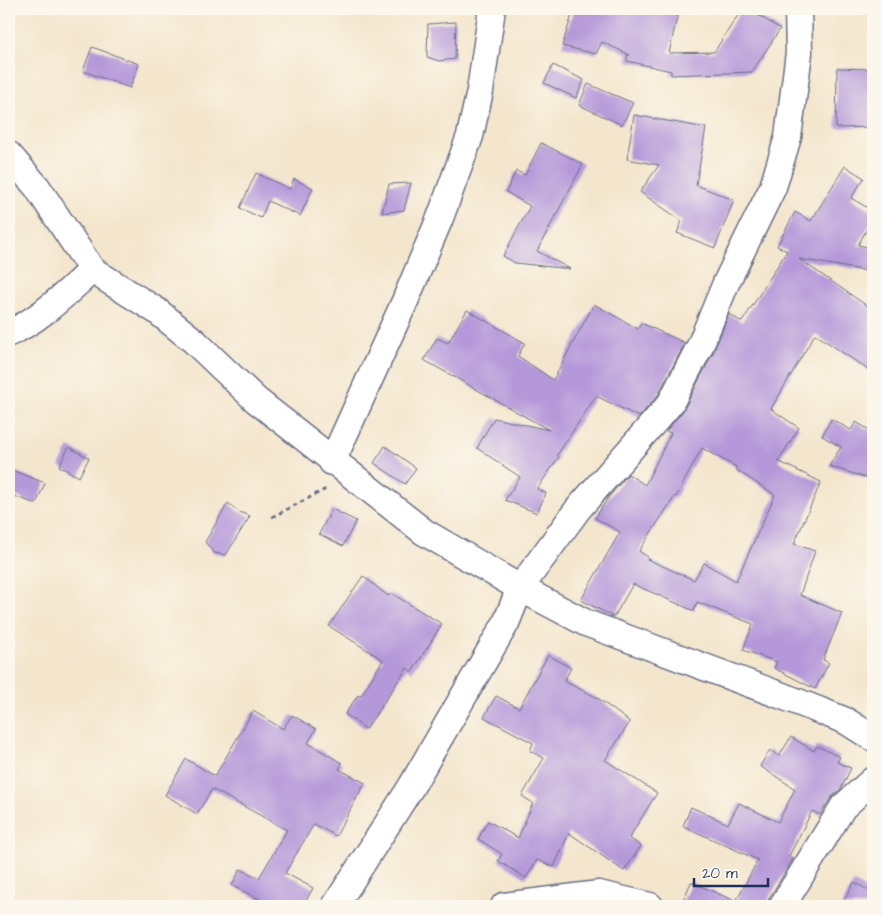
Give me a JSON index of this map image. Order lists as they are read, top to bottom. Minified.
{"scale_bar":"20 m"}
